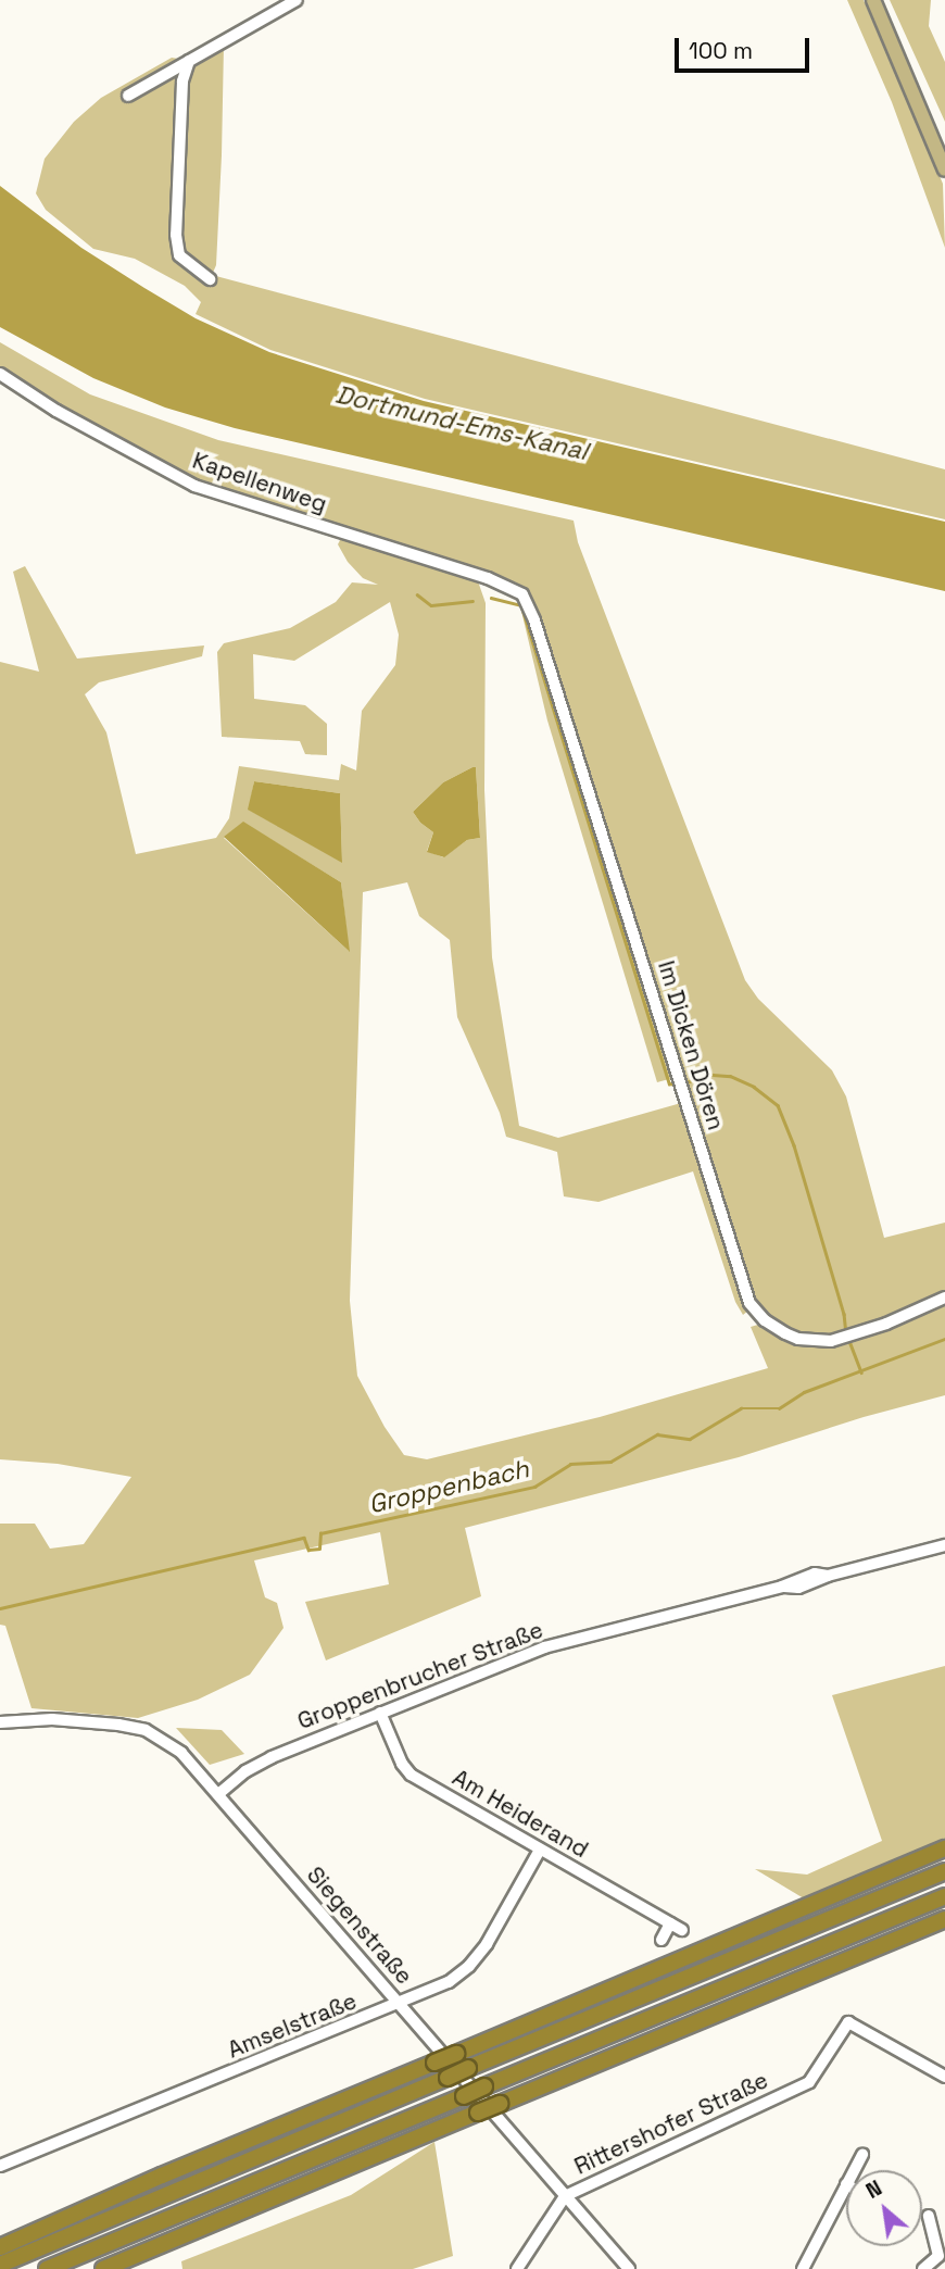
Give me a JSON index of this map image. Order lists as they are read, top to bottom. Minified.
{"streets":{"street":["Kapellenweg","Im Dicken Dören","Groppenbrucher Straße","Am Heiderand","Siegenstraße","Amselstraße","Rittershofer Straße"]},"crossings":[["Kapellenweg","Im Dicken Dören"],["Groppenbrucher Straße","Am Heiderand"],["Groppenbrucher Straße","Siegenstraße"],["Am Heiderand","Amselstraße"],["Siegenstraße","Amselstraße"],["Siegenstraße","Rittershofer Straße"]],"water":["Dortmund-Ems-Kanal","Groppenbach"],"scale_bar":"100 m","north":"top left"}
